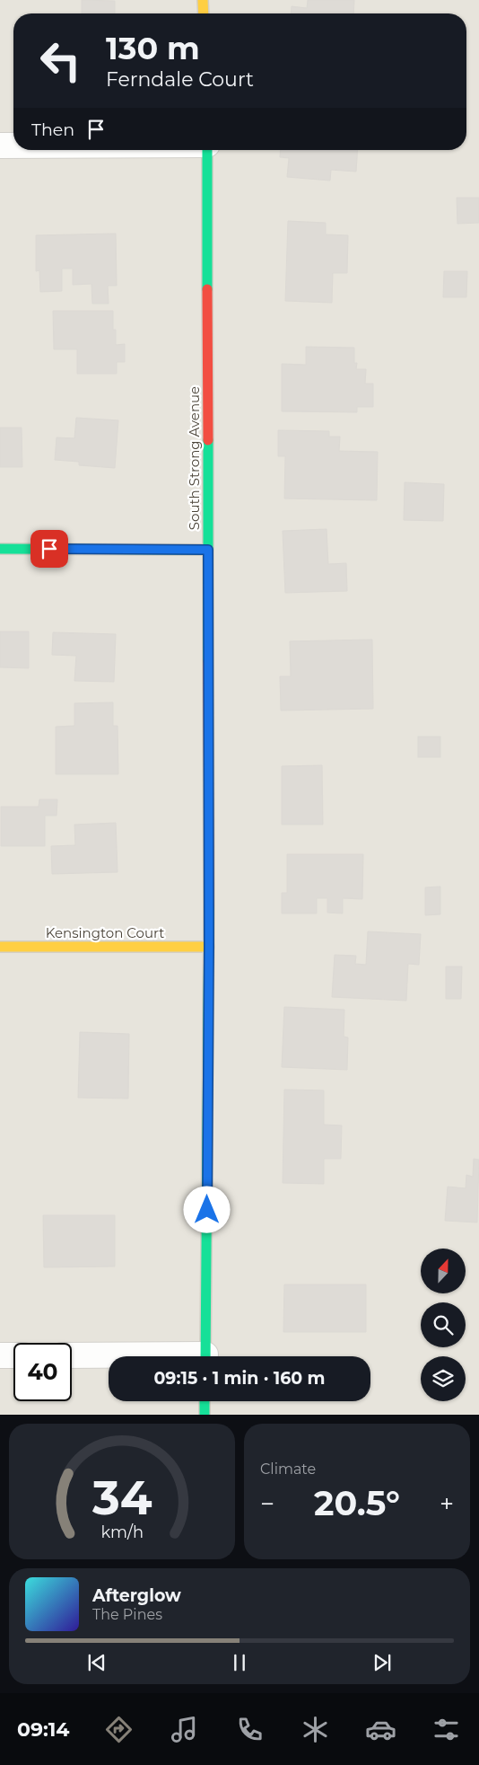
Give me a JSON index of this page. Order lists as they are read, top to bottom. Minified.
{"streets":{"street":["South Strong Avenue","Kensington Court"]},"crossings":[["South Strong Avenue","Kensington Court"]],"north":"top","page":{"turn":["130 m","Ferndale Court"],"then":"Then","limit":"40","trip":"09:15 · 1 min · 160 m","tile":"Climate","heat":["−","20.5°","+"],"song":["Afterglow","The Pines"],"tabs":"09:14","gauge":["34","km/h"]}}
